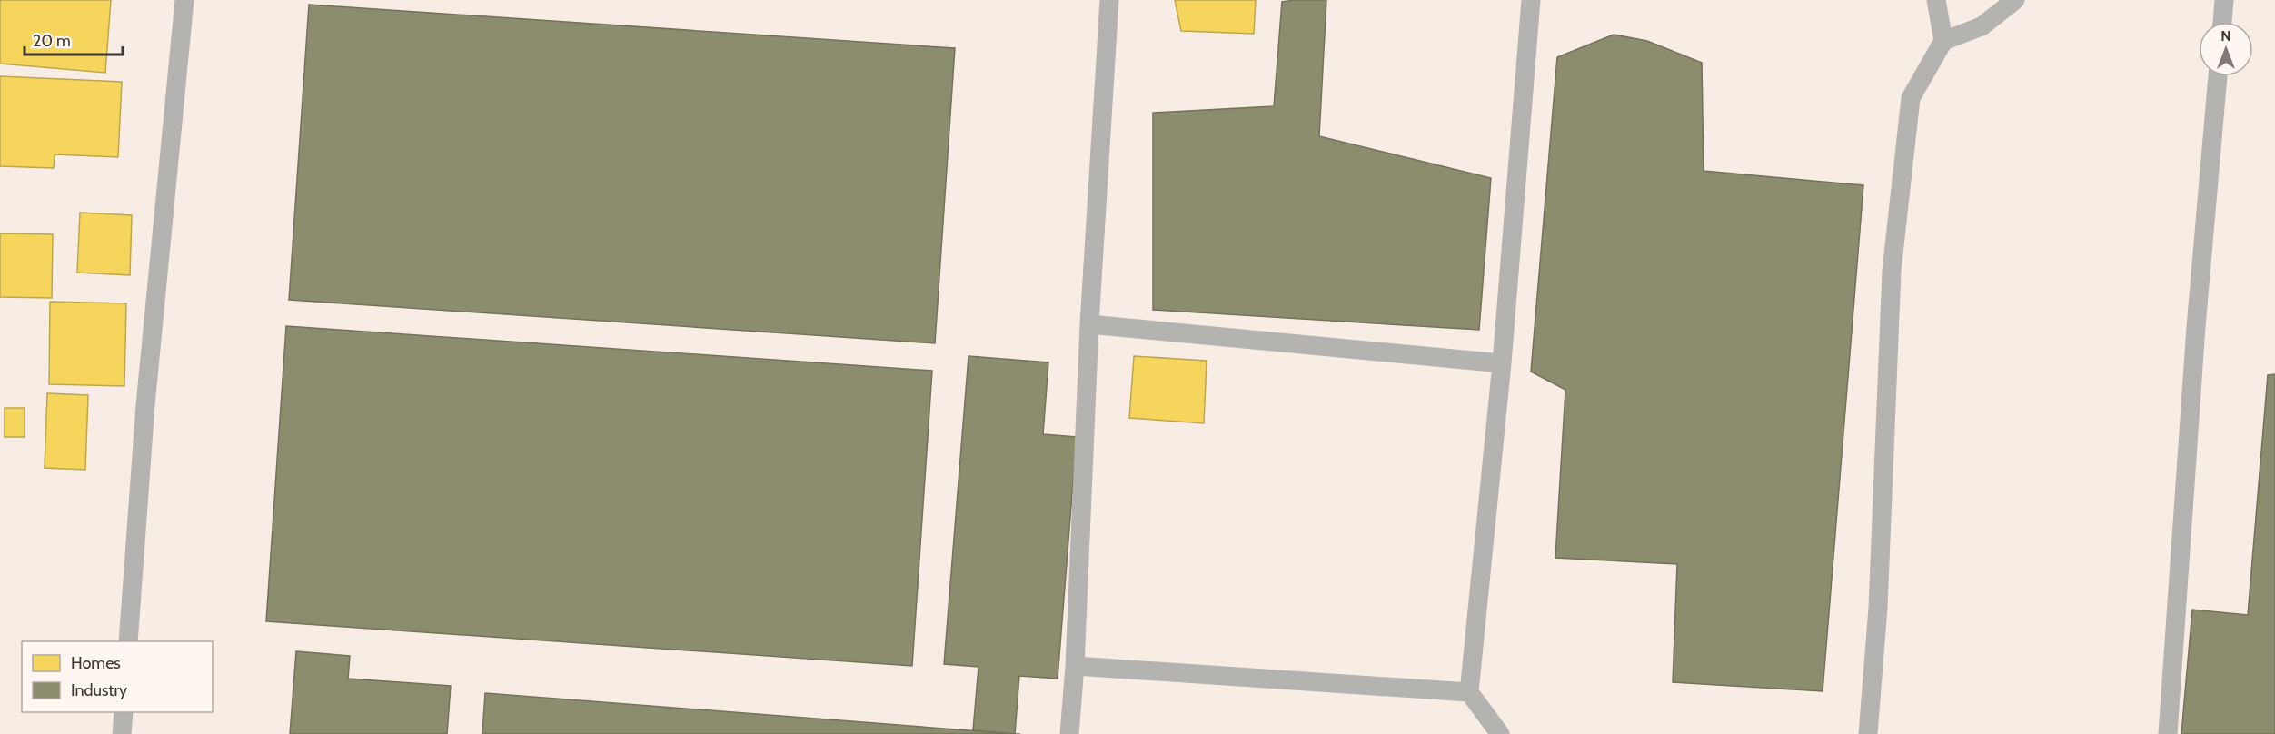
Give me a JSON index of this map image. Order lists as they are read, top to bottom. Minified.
{"legend":["Homes","Industry"],"scale_bar":"20 m","north":"top"}
